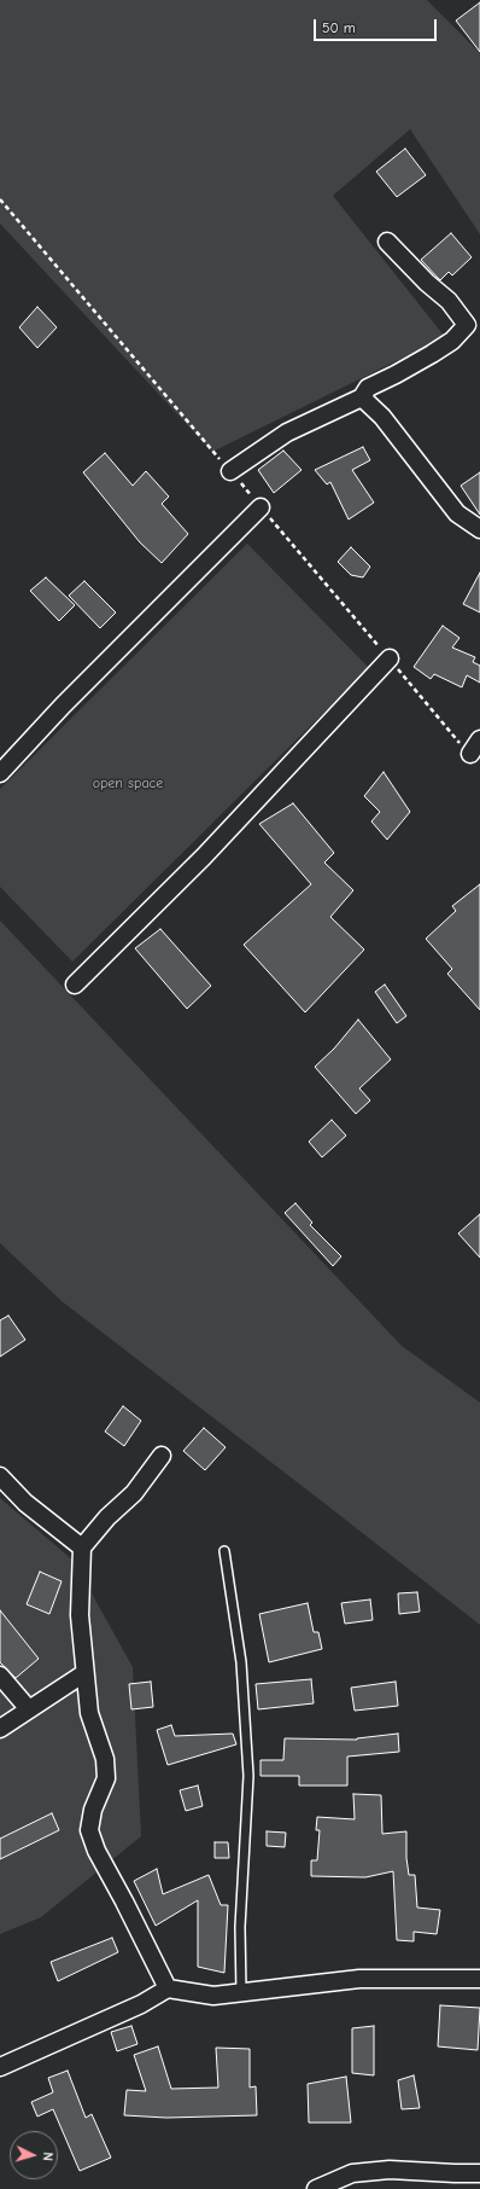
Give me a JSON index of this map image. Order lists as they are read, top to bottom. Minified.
{"parks":["open space"],"scale_bar":"50 m","north":"right"}
